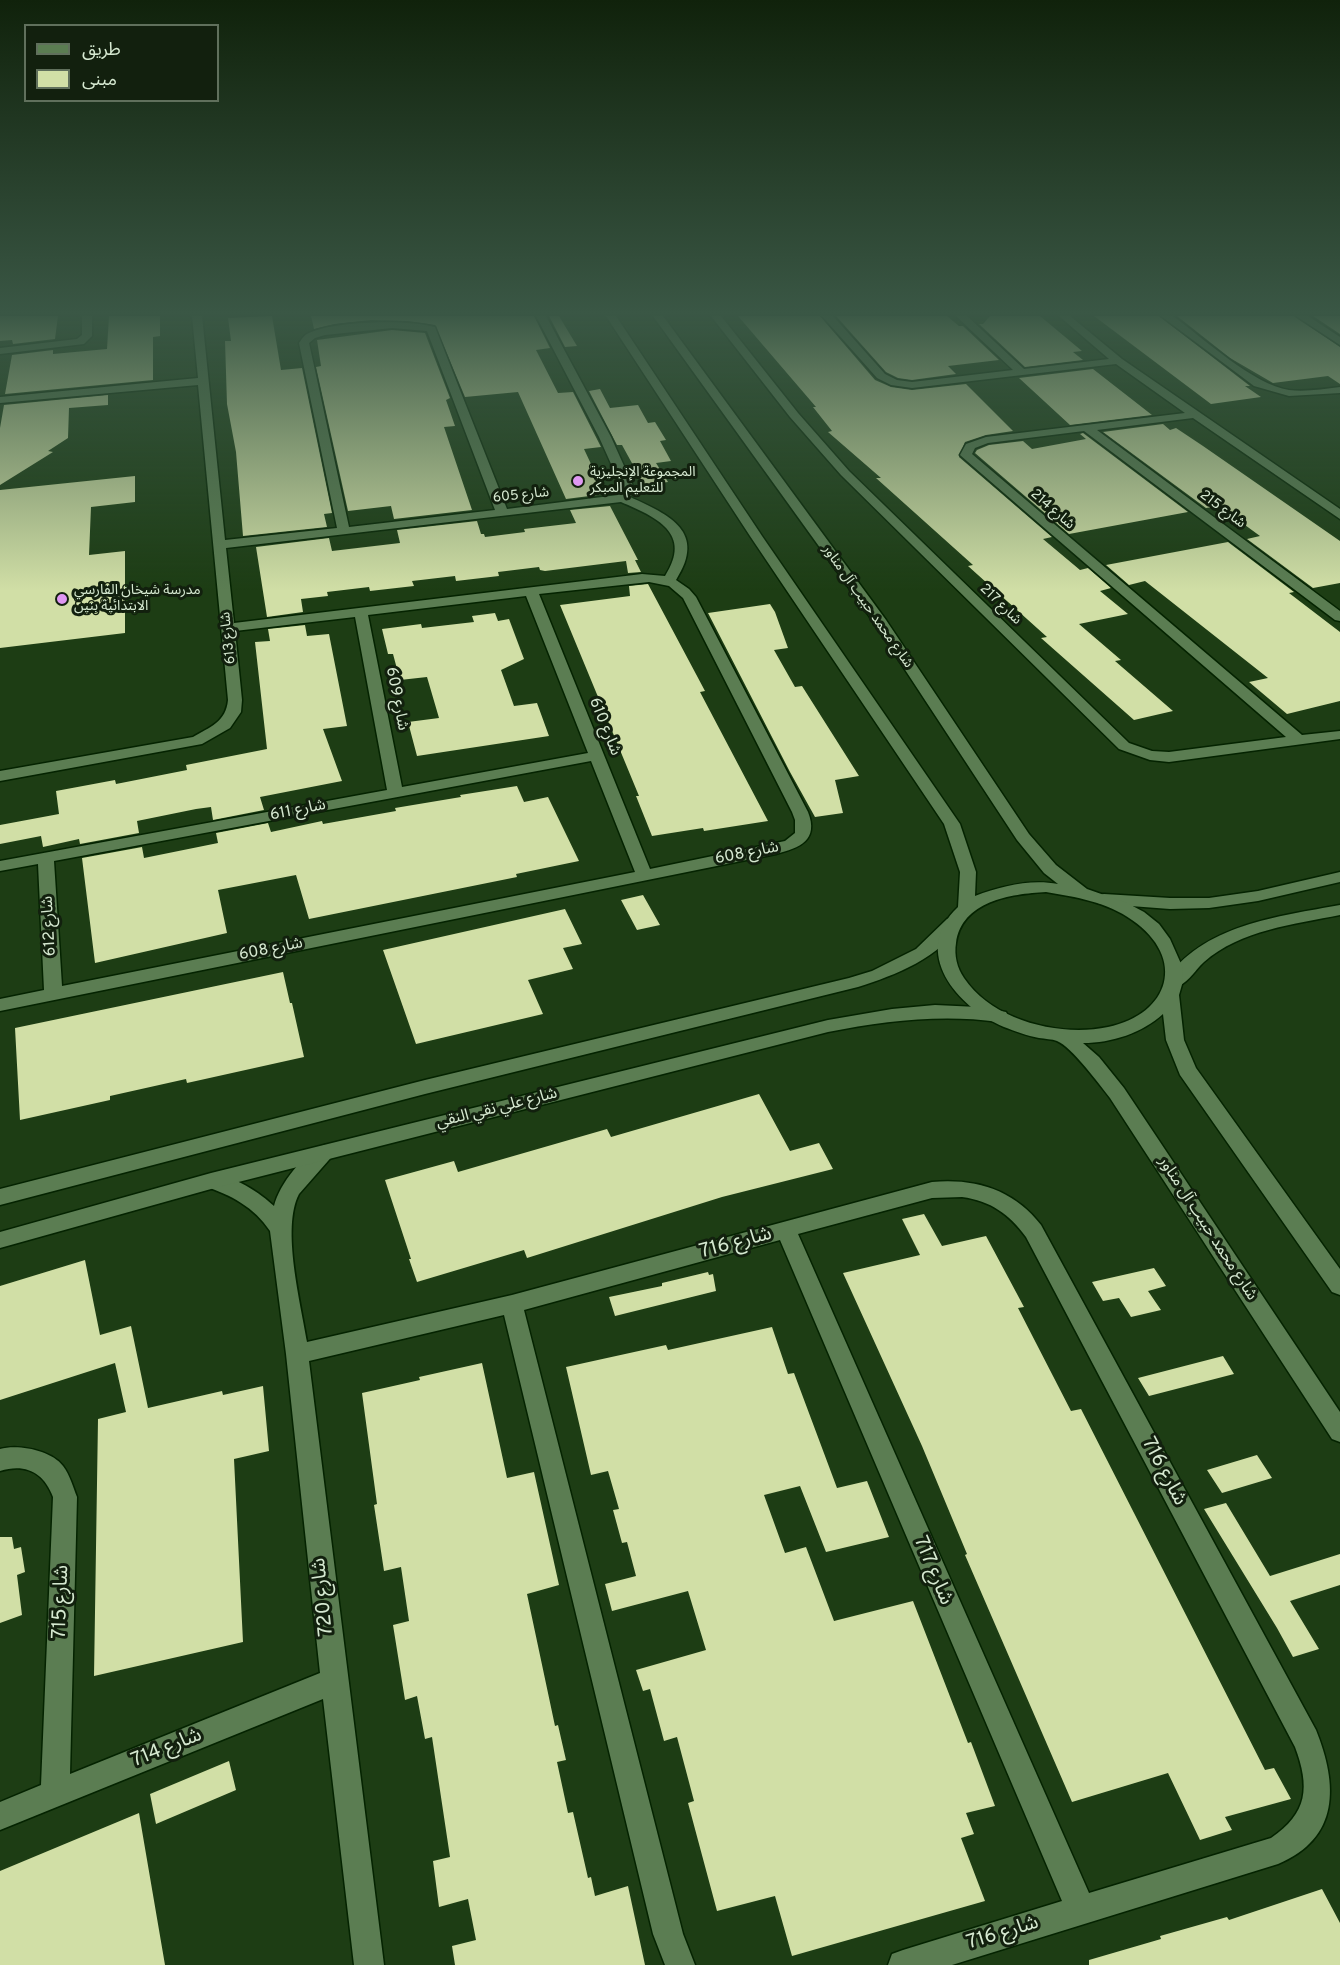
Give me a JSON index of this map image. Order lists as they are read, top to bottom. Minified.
{"streets":{"street":["شارع 605","شارع 214","شارع 215","شارع 217","شارع محمد حبيب آل مناور","شارع 613","شارع 609","شارع 610","شارع 611","شارع 608","شارع 612","شارع علي نقي النقي","شارع 716","شارع 717","شارع 720","شارع 715","شارع 714"]},"crossings":[["شارع 605","شارع 613"],["شارع 214","شارع 215"],["شارع 214","شارع 217"],["شارع محمد حبيب آل مناور","شارع علي نقي النقي"],["شارع 609","شارع 611"],["شارع 610","شارع 611"],["شارع 610","شارع 608"],["شارع 611","شارع 612"],["شارع 608","شارع 612"],["شارع علي نقي النقي","شارع 720"],["شارع 716","شارع 717"],["شارع 716","شارع 720"],["شارع 720","شارع 714"],["شارع 715","شارع 714"]],"places":["المجموعة الإنجليزية للتعليم المبكر","مدرسة شيخان الفارسي الابتدائية بنين"],"legend":["طريق","مبنى"]}
